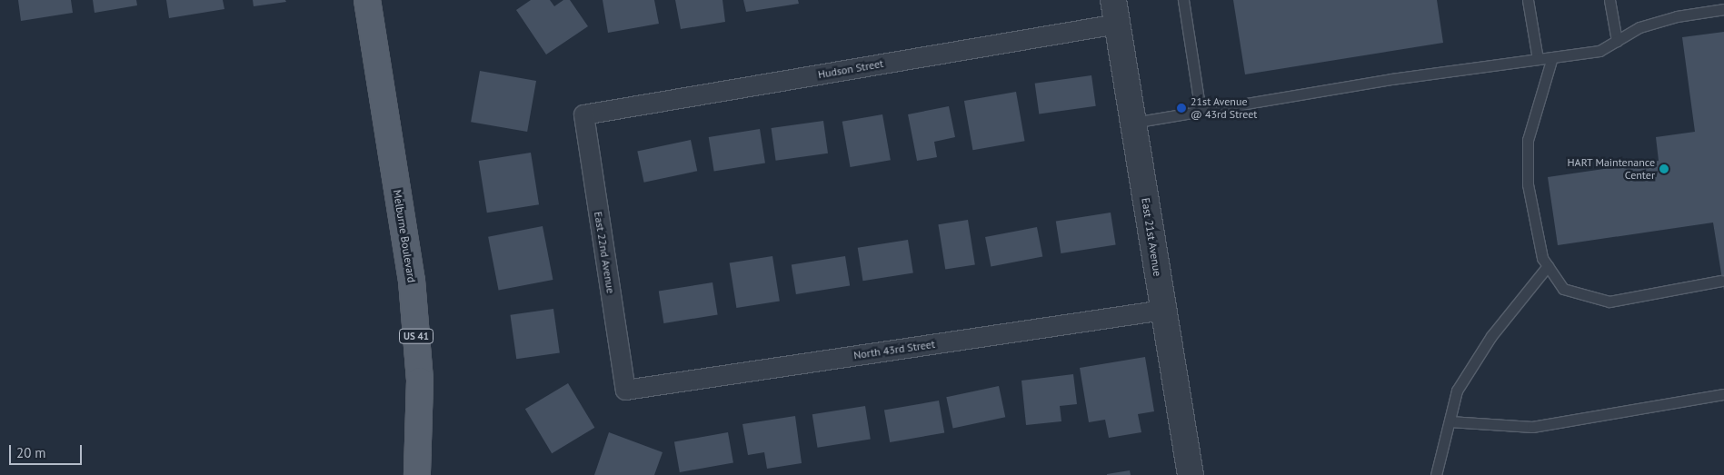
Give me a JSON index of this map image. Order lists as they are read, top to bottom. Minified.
{"streets":{"main road":["Melburne Boulevard","US 41"],"street":["Hudson Street","East 21st Avenue","East 22nd Avenue","North 43rd Street"]},"crossings":[["Hudson Street","East 21st Avenue"],["Hudson Street","East 22nd Avenue"],["East 21st Avenue","North 43rd Street"],["East 22nd Avenue","North 43rd Street"]],"places":["21st Avenue @ 43rd Street","HART Maintenance Center"],"scale_bar":"20 m"}
